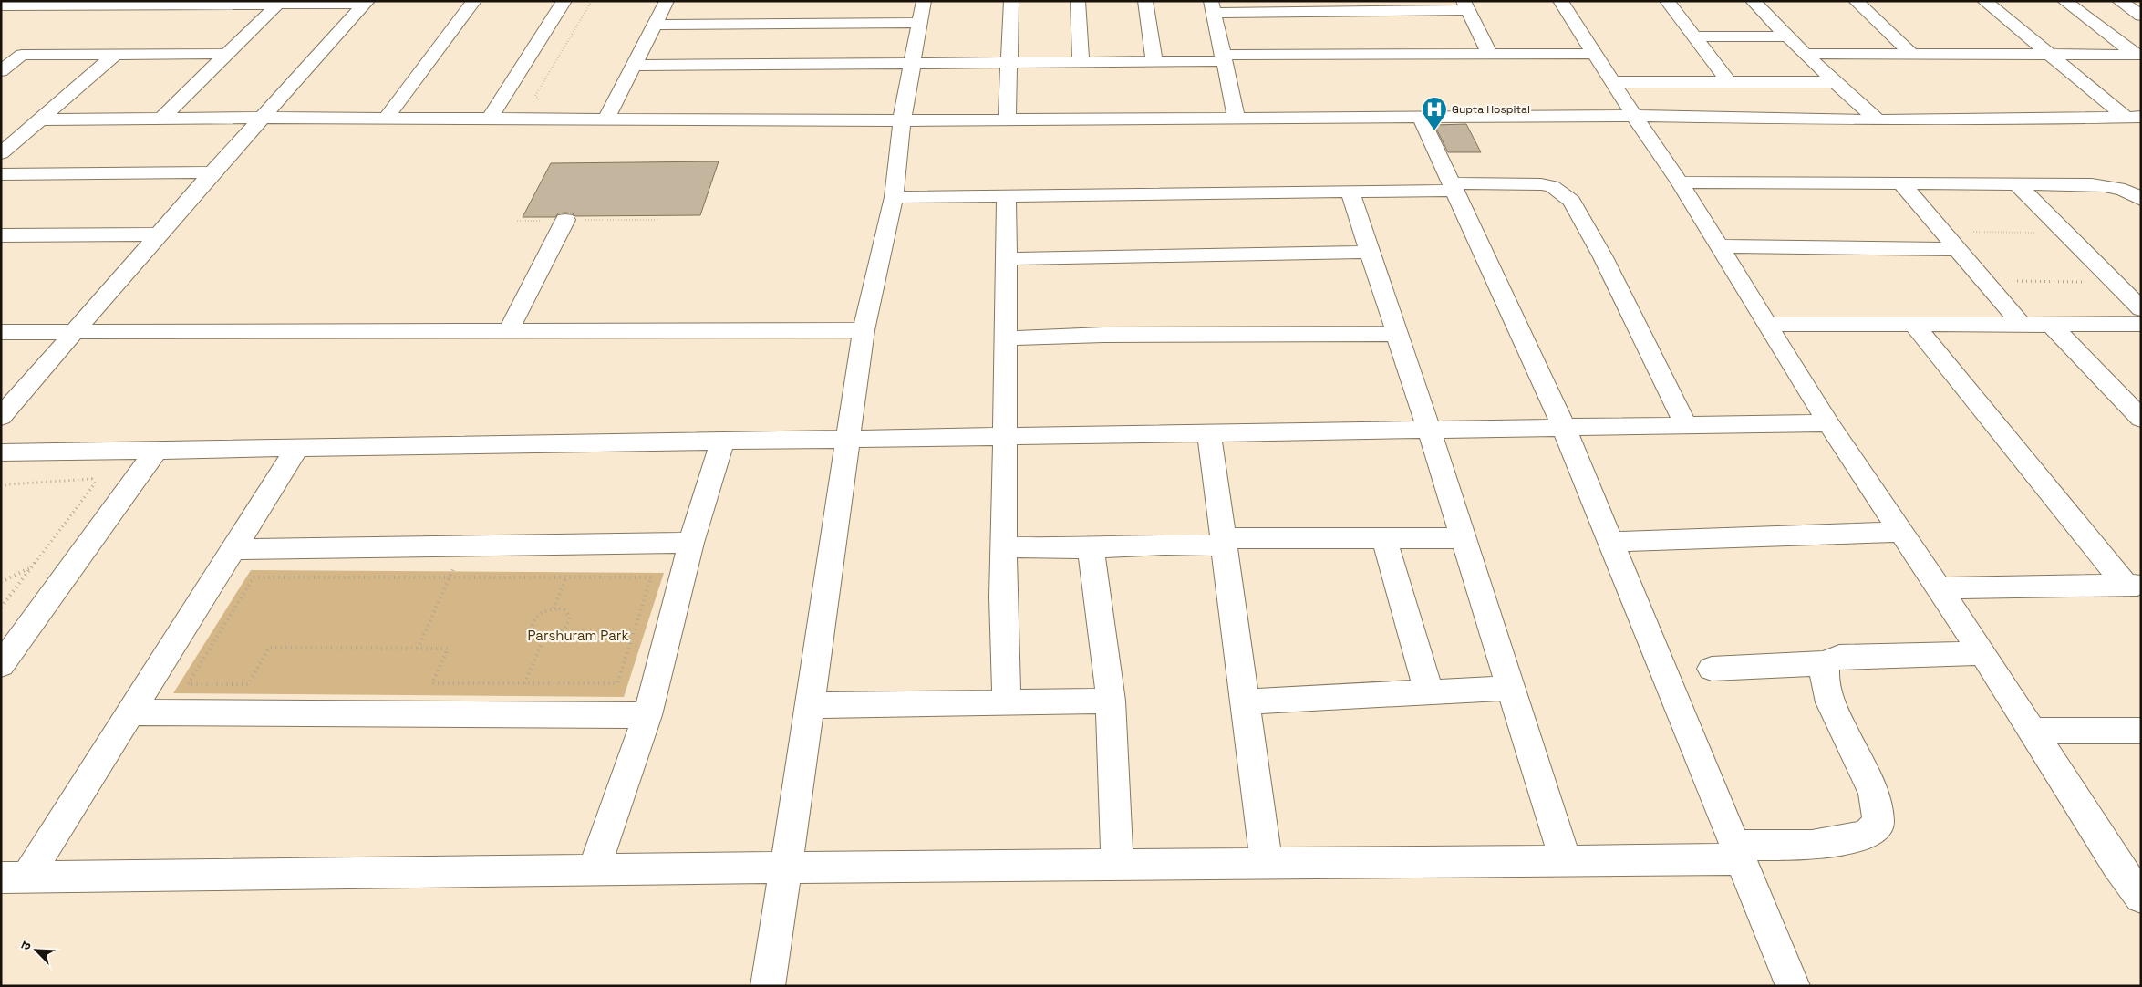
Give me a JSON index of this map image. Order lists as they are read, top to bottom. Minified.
{"parks":["Parshuram Park"],"places":{"hospital":["Gupta Hospital"]},"north":"top left"}
